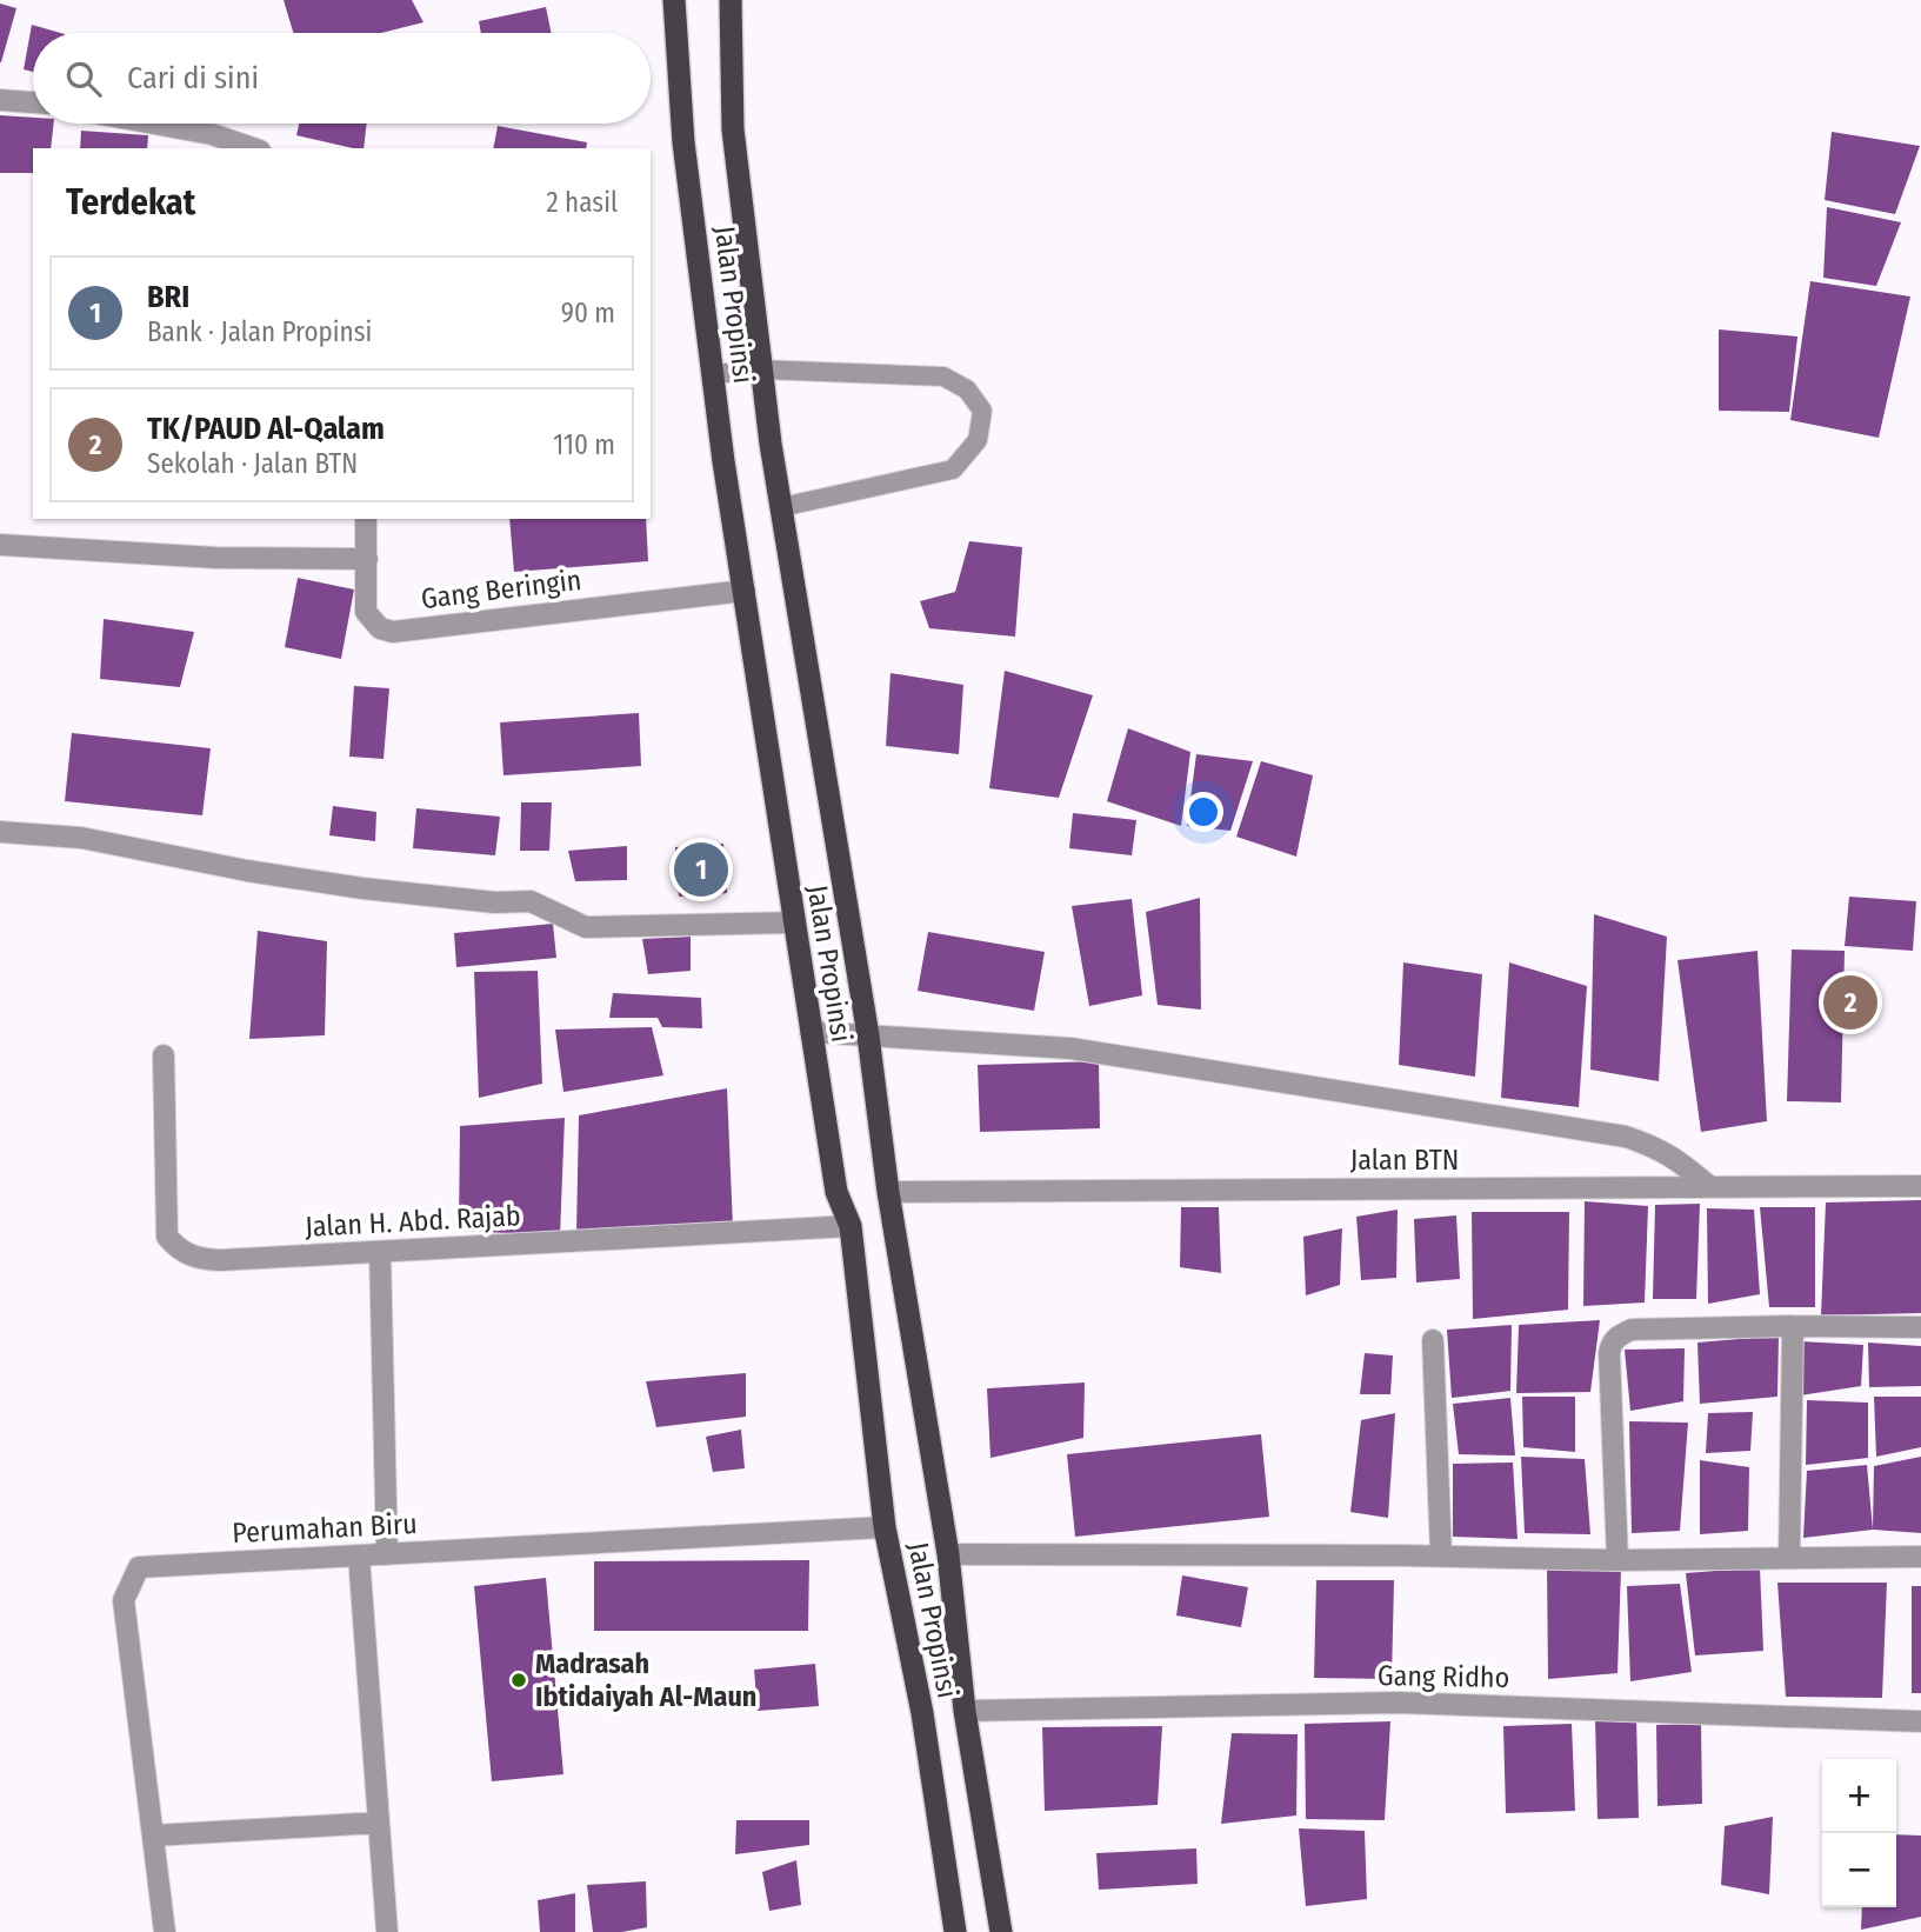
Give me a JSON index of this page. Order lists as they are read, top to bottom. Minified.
{"streets":{"highway":["Jalan Propinsi"],"street":["Gang Beringin","Jalan BTN","Jalan H. Abd. Rajab","Perumahan Biru","Gang Ridho"]},"crossings":[["Jalan Propinsi","Gang Beringin"],["Jalan Propinsi","Jalan H. Abd. Rajab"],["Jalan Propinsi","Perumahan Biru"]],"places":["Madrasah Ibtidaiyah Al-Maun"],"page":{"search":"Cari di sini","heading":["Terdekat","2 hasil"],"list":[{"mark":"1","name":"BRI","note":"Bank · Jalan Propinsi","value":"90 m"},{"mark":"2","name":"TK/PAUD Al-Qalam","note":"Sekolah · Jalan BTN","value":"110 m"}],"pins":["1","2"],"map_buttons":["+","−"]}}
